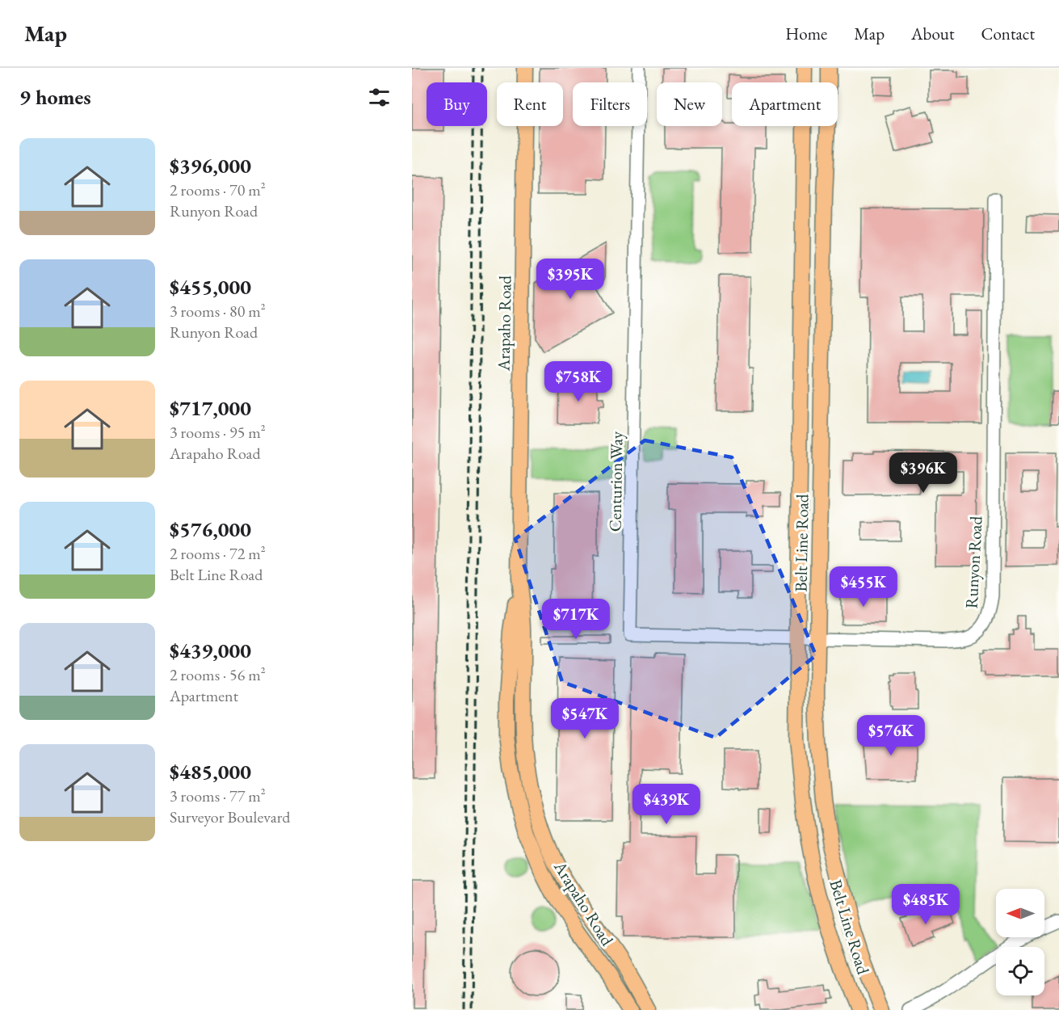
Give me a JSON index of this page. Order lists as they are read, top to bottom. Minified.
{"streets":{"main road":["Arapaho Road","Belt Line Road"],"street":["Centurion Way","Runyon Road"]},"crossings":[["Centurion Way","Runyon Road"],["Belt Line Road","Runyon Road"]],"north":"left","page":{"header":"Map","nav":["Home","Map","About","Contact"],"heading":"9 homes","chip":["Buy","Rent","Filters","New","Apartment"],"list":[{"name":"$396,000","note":"2 rooms · 70 m² · Runyon Road"},{"name":"$455,000","note":"3 rooms · 80 m² · Runyon Road"},{"name":"$717,000","note":"3 rooms · 95 m² · Arapaho Road"},{"name":"$576,000","note":"2 rooms · 72 m² · Belt Line Road"},{"name":"$439,000","note":"2 rooms · 56 m² · Apartment"},{"name":"$485,000","note":"3 rooms · 77 m² · Surveyor Boulevard"}],"price":["$395K","$758K","$396K","$455K","$717K","$547K","$576K","$439K","$485K"]}}
